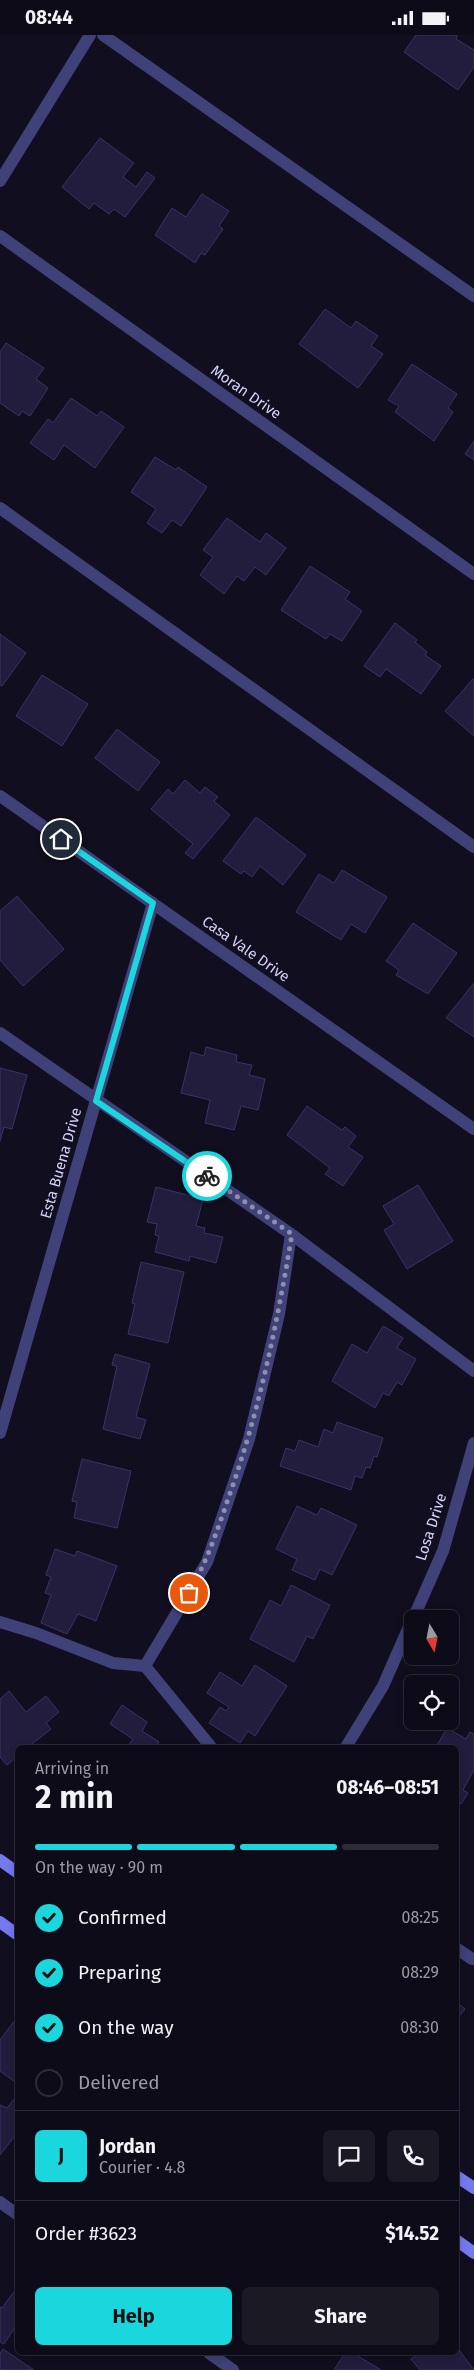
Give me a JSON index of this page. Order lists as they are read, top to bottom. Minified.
{"streets":{"street":["Moran Drive","Casa Vale Drive","Esta Buena Drive","Losa Drive"]},"crossings":[["Casa Vale Drive","Esta Buena Drive"]],"north":"bottom","page":{"status":"08:44","heading":["2 min","Arriving in","08:46–08:51"],"panel":["Jordan","Courier · 4.8","Order #3623","$14.52"],"bar":"On the way · 90 m","list":[["Confirmed","08:25"],["Preparing","08:29"],["On the way","08:30"],"Delivered"],"round":"J","buttons":["Help","Share"]}}
